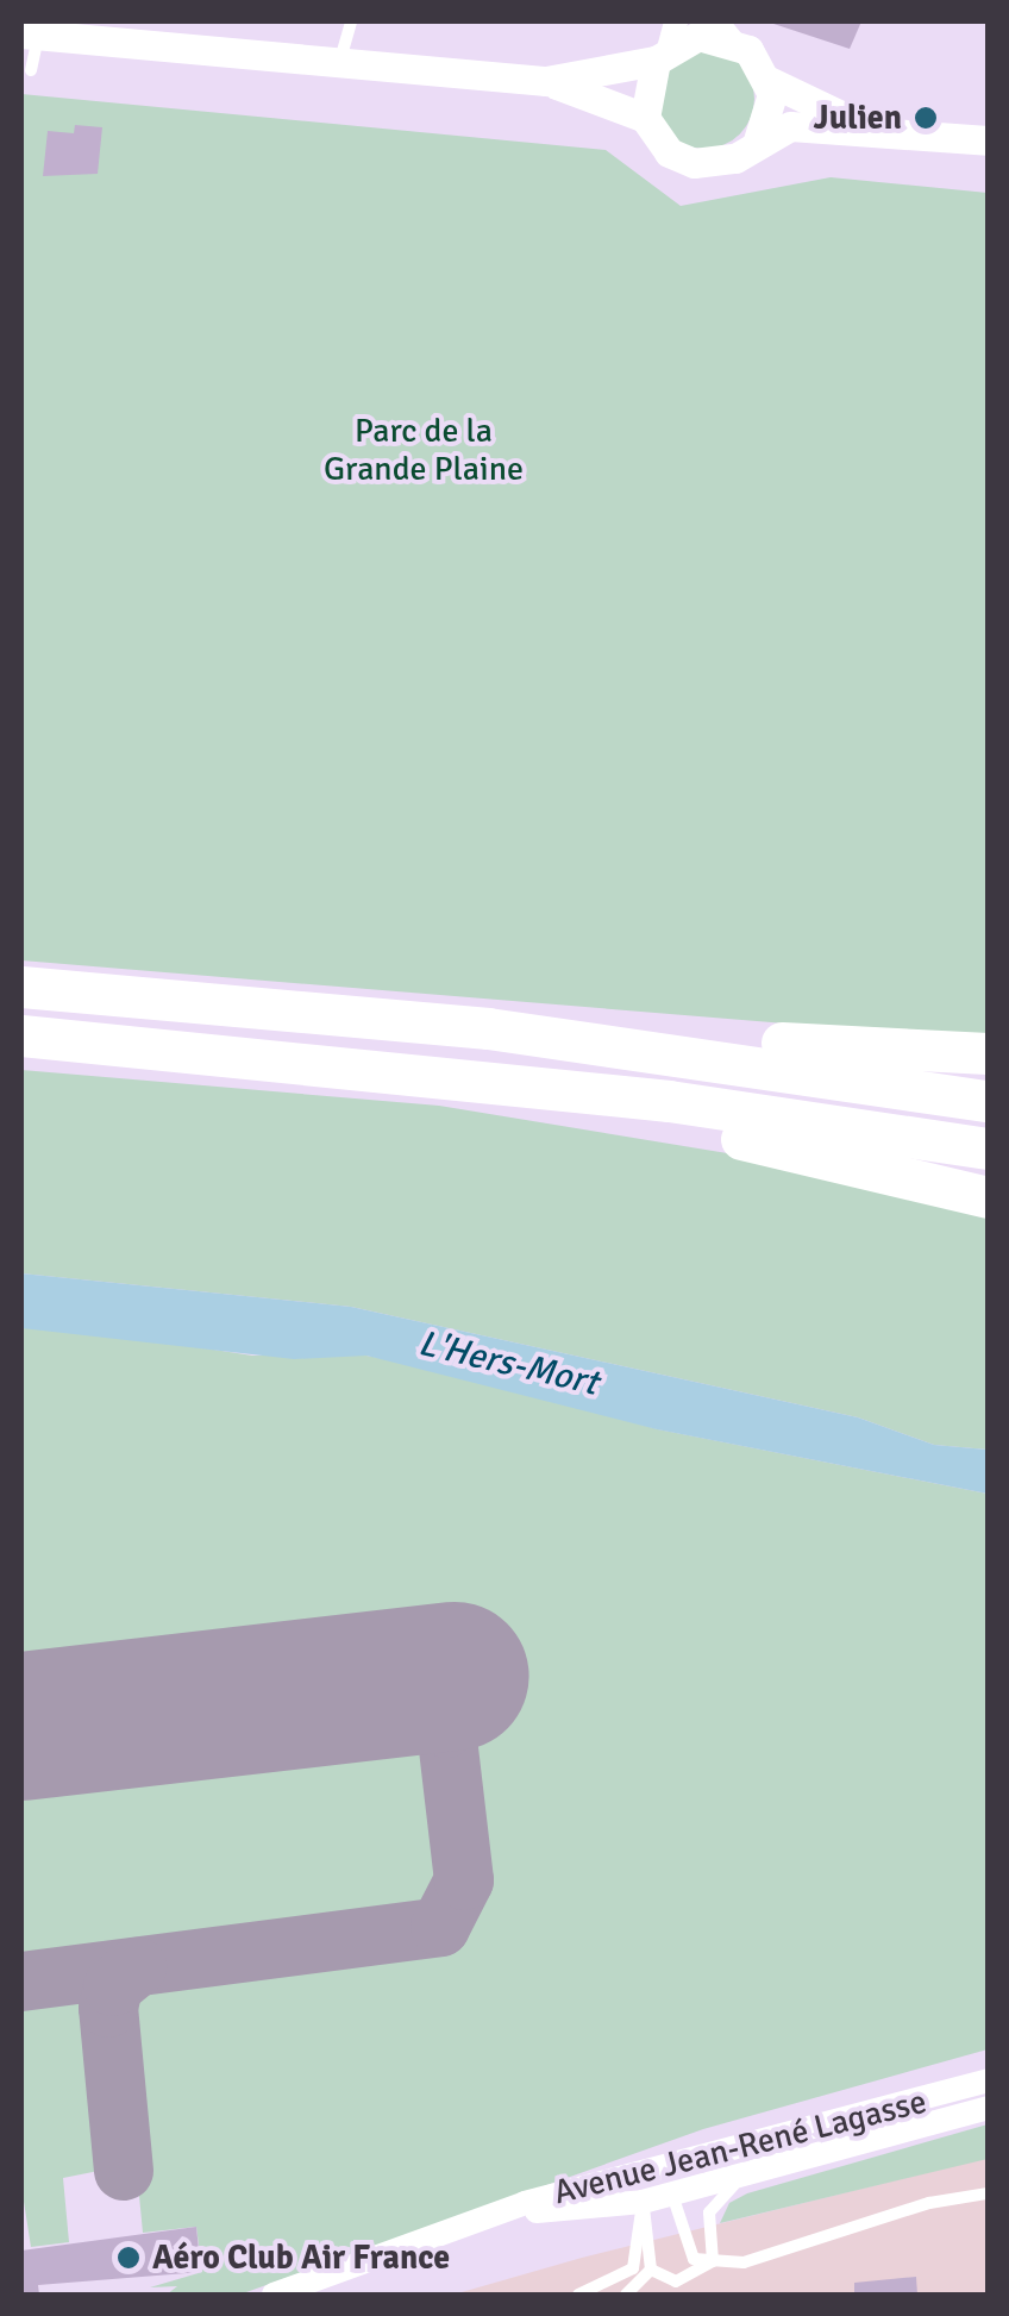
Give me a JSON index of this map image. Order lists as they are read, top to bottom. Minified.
{"streets":{"street":["Avenue Jean-René Lagasse"]},"water":["L'Hers-Mort"],"parks":["Parc de la Grande Plaine"],"places":["Julien","Aéro Club Air France"]}
